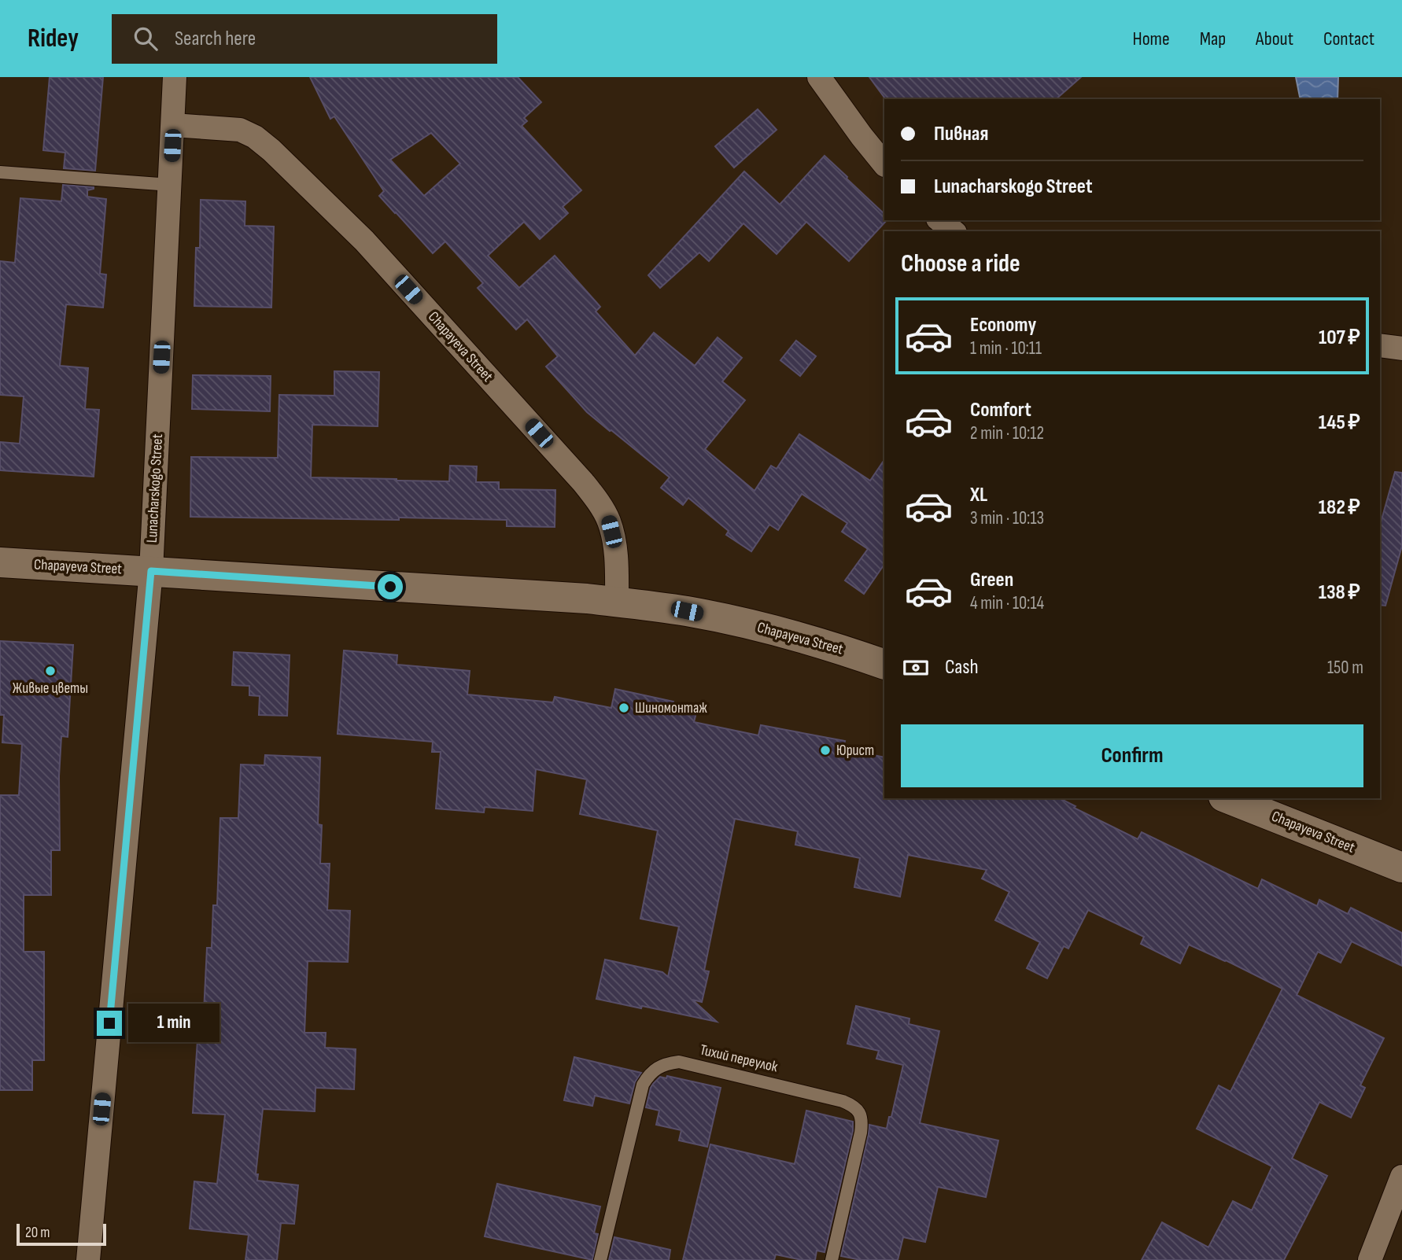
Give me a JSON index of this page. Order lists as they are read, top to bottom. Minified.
{"streets":{"street":["Chapayeva Street","Lunacharskogo Street"],"lane":["Тихий переулок"]},"crossings":[["Chapayeva Street","Lunacharskogo Street"]],"places":["Живые цветы","Шиномонтаж","Юрист"],"scale_bar":"20 m","page":{"header":"Ridey","search":"Search here","nav":["Home","Map","About","Contact"],"banner":["Пивная","Lunacharskogo Street"],"heading":"Choose a ride","list":[{"name":"Economy","note":"1 min · 10:11","value":"107 ₽"},{"name":"Comfort","note":"2 min · 10:12","value":"145 ₽"},{"name":"XL","note":"3 min · 10:13","value":"182 ₽"},{"name":"Green","note":"4 min · 10:14","value":"138 ₽"}],"pay":["Cash","150 m"],"buttons":"Confirm","bubble":"1 min","scale":"20 m"}}
